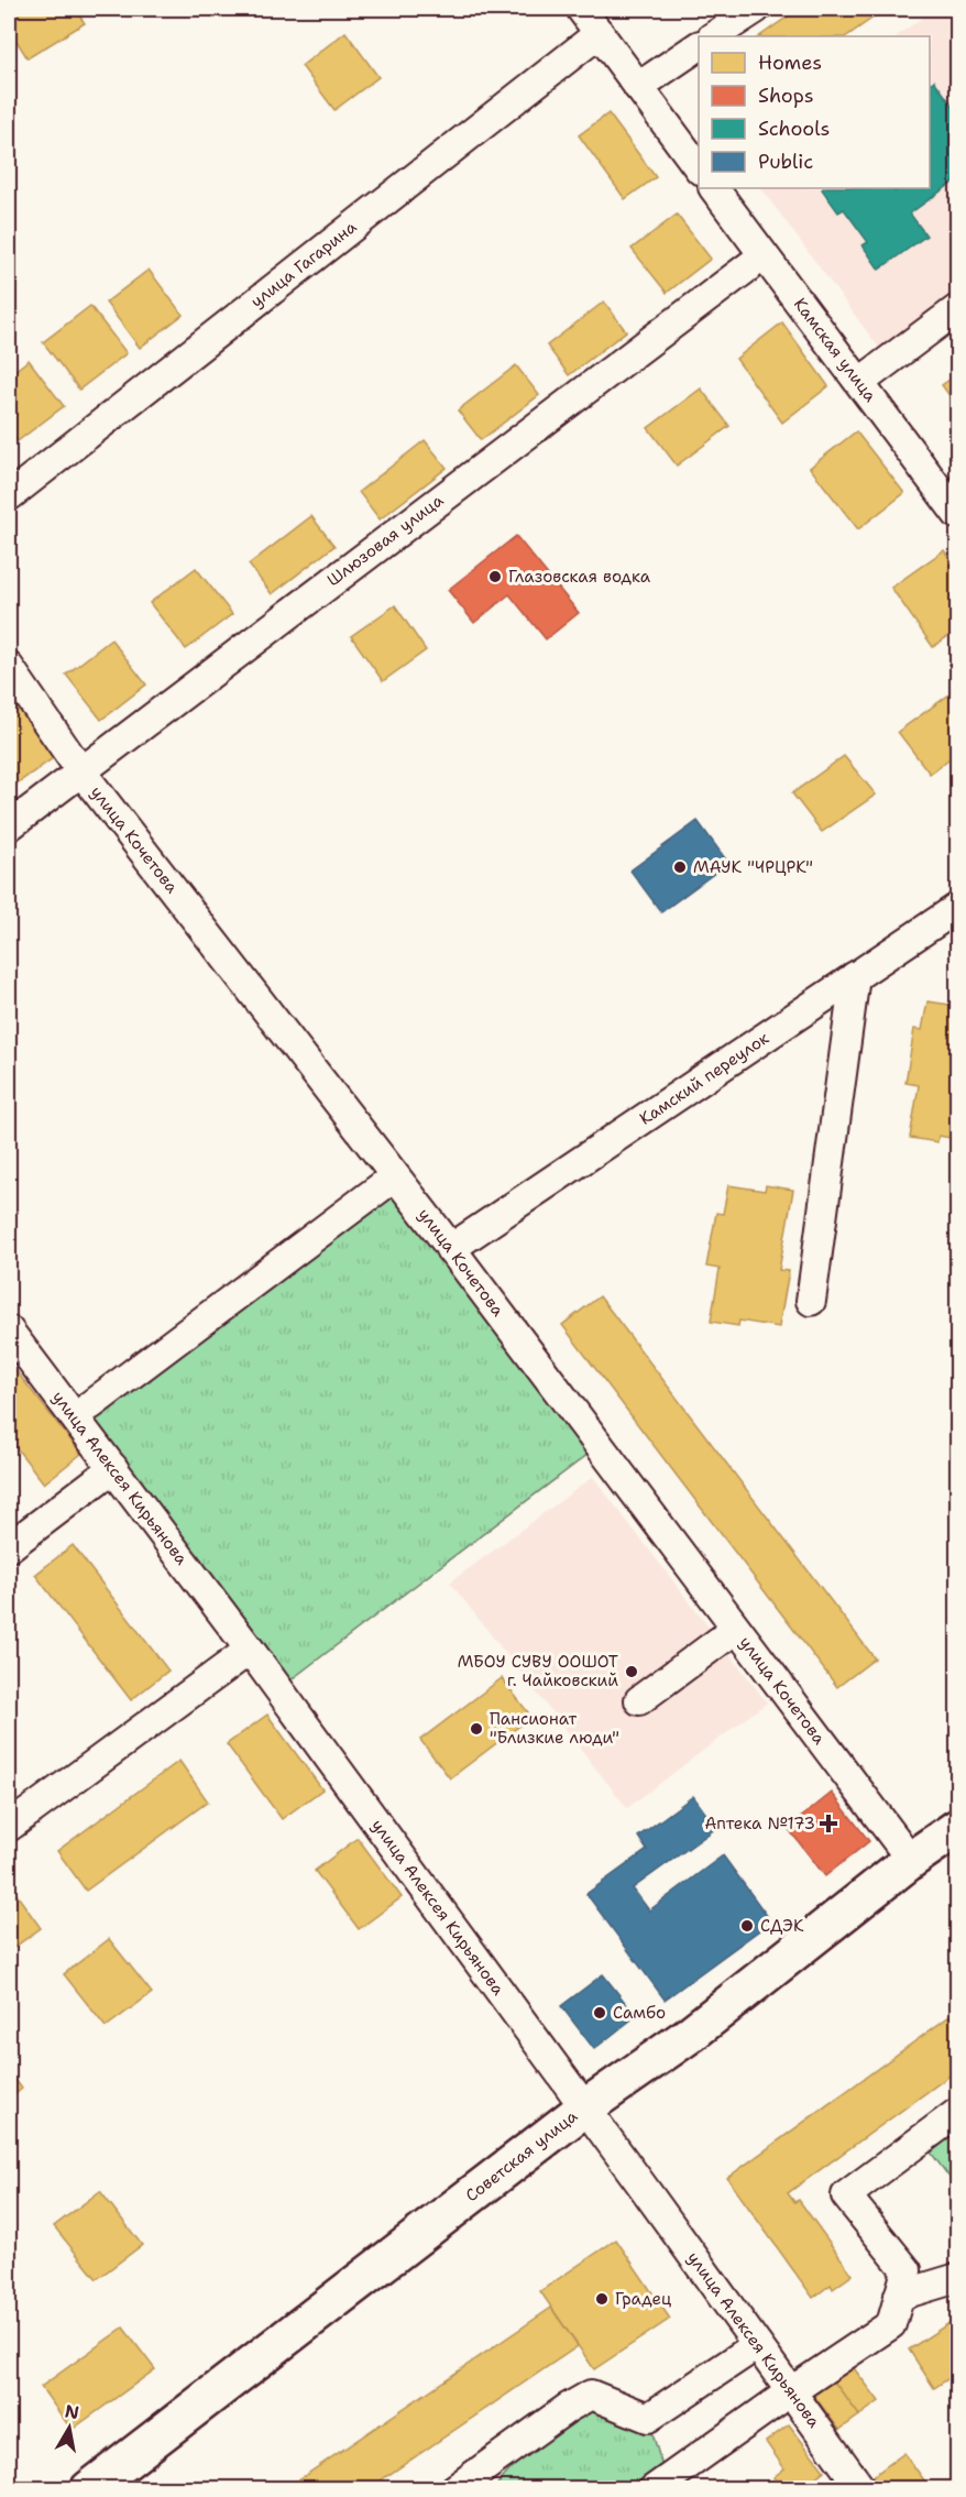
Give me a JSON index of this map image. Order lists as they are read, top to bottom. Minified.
{"streets":{"main road":["Советская улица"],"street":["улица Гагарина","Камская улица","Шлюзовая улица","улица Кочетова","Камский переулок","улица Алексея Кирьянова"]},"crossings":[["Камская улица","Шлюзовая улица"],["Шлюзовая улица","улица Кочетова"],["улица Кочетова","Камский переулок"],["улица Кочетова","Советская улица"],["улица Алексея Кирьянова","Советская улица"]],"places":{"other":["Глазовская водка","МАУК \"ЧРЦРК\"","МБОУ СУВУ ООШОТ г. Чайковский","Пансионат \"Близкие люди\"","СДЭК","Самбо","Градец"],"health":["Аптека №173"]},"legend":["Homes","Shops","Schools","Public"],"north":"top"}
